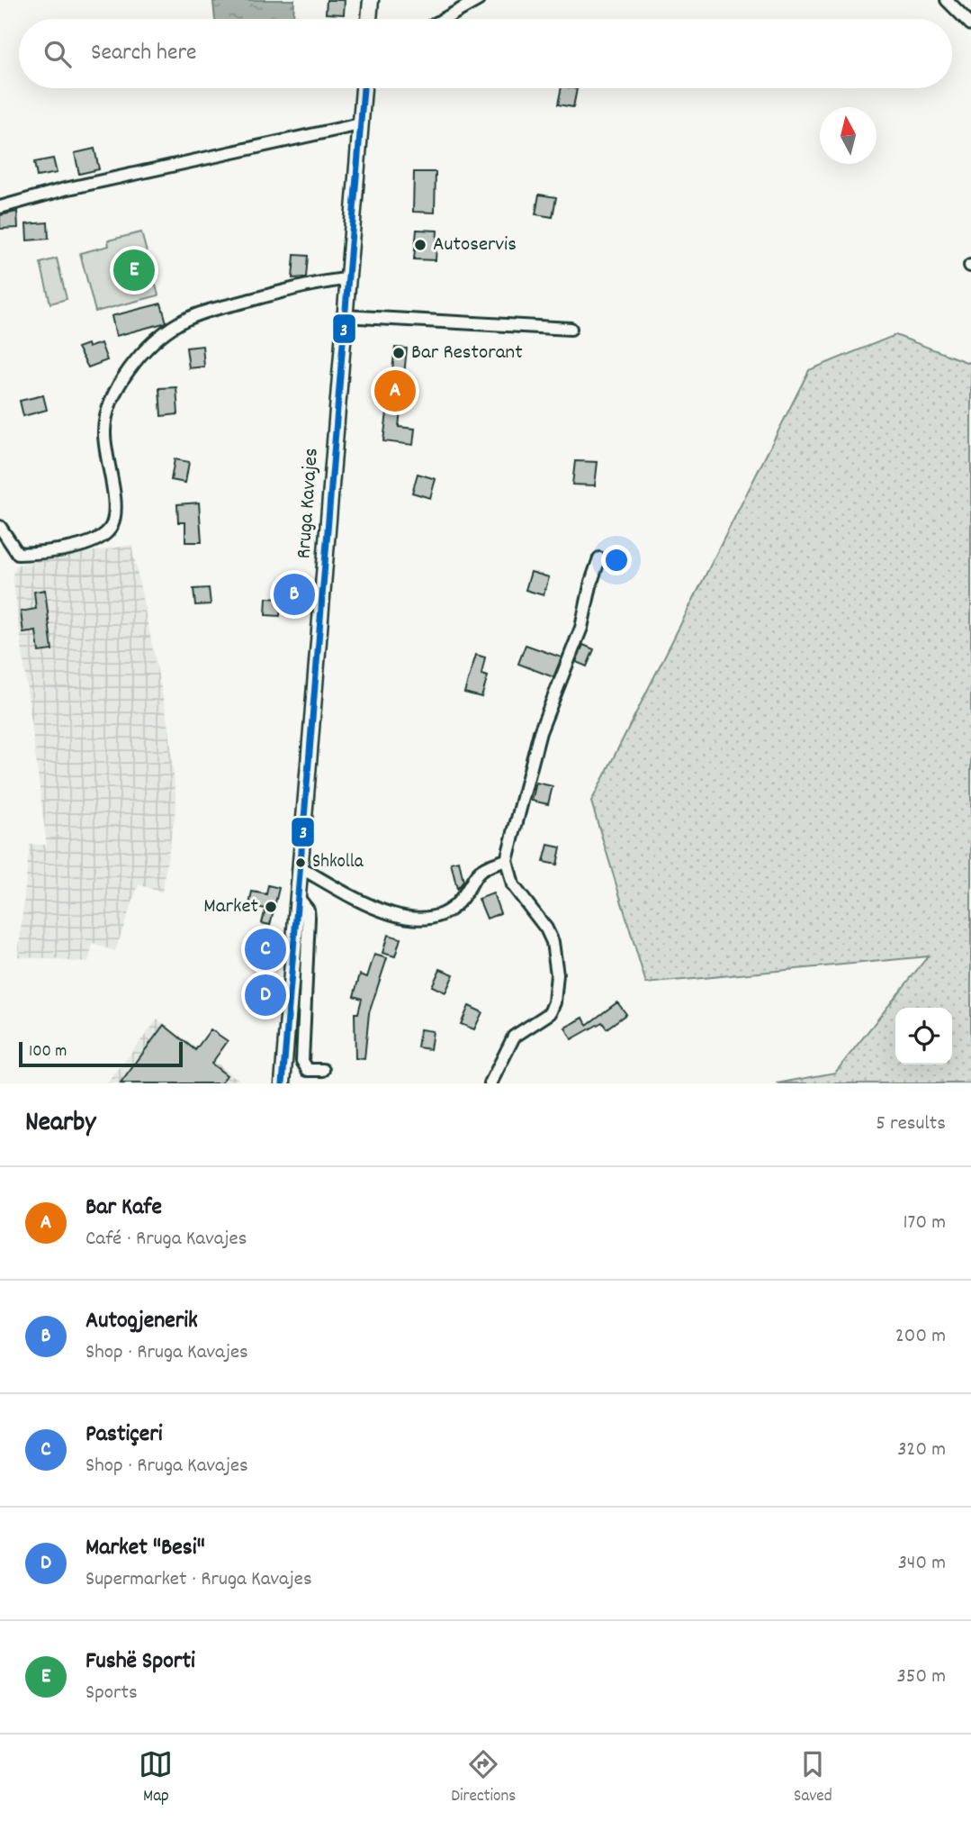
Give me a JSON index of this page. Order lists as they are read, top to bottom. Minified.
{"streets":{"main road":["Rruga Kavajes"]},"places":["Autoservis","Bar Restorant","Shkolla","Market"],"lines":["transit line 3"],"scale_bar":"100 m","north":"top","page":{"search":"Search here","pins":["E","A","B","C","D"],"scale":"100 m","heading":["Nearby","5 results"],"list":[{"mark":"A","name":"Bar Kafe","note":"Café · Rruga Kavajes","value":"170 m"},{"mark":"B","name":"Autogjenerik","note":"Shop · Rruga Kavajes","value":"200 m"},{"mark":"C","name":"Pastiçeri","note":"Shop · Rruga Kavajes","value":"320 m"},{"mark":"D","name":"Market \"Besi\"","note":"Supermarket · Rruga Kavajes","value":"340 m"},{"mark":"E","name":"Fushë Sporti","note":"Sports","value":"350 m"}],"nav":["Map","Directions","Saved"]}}
